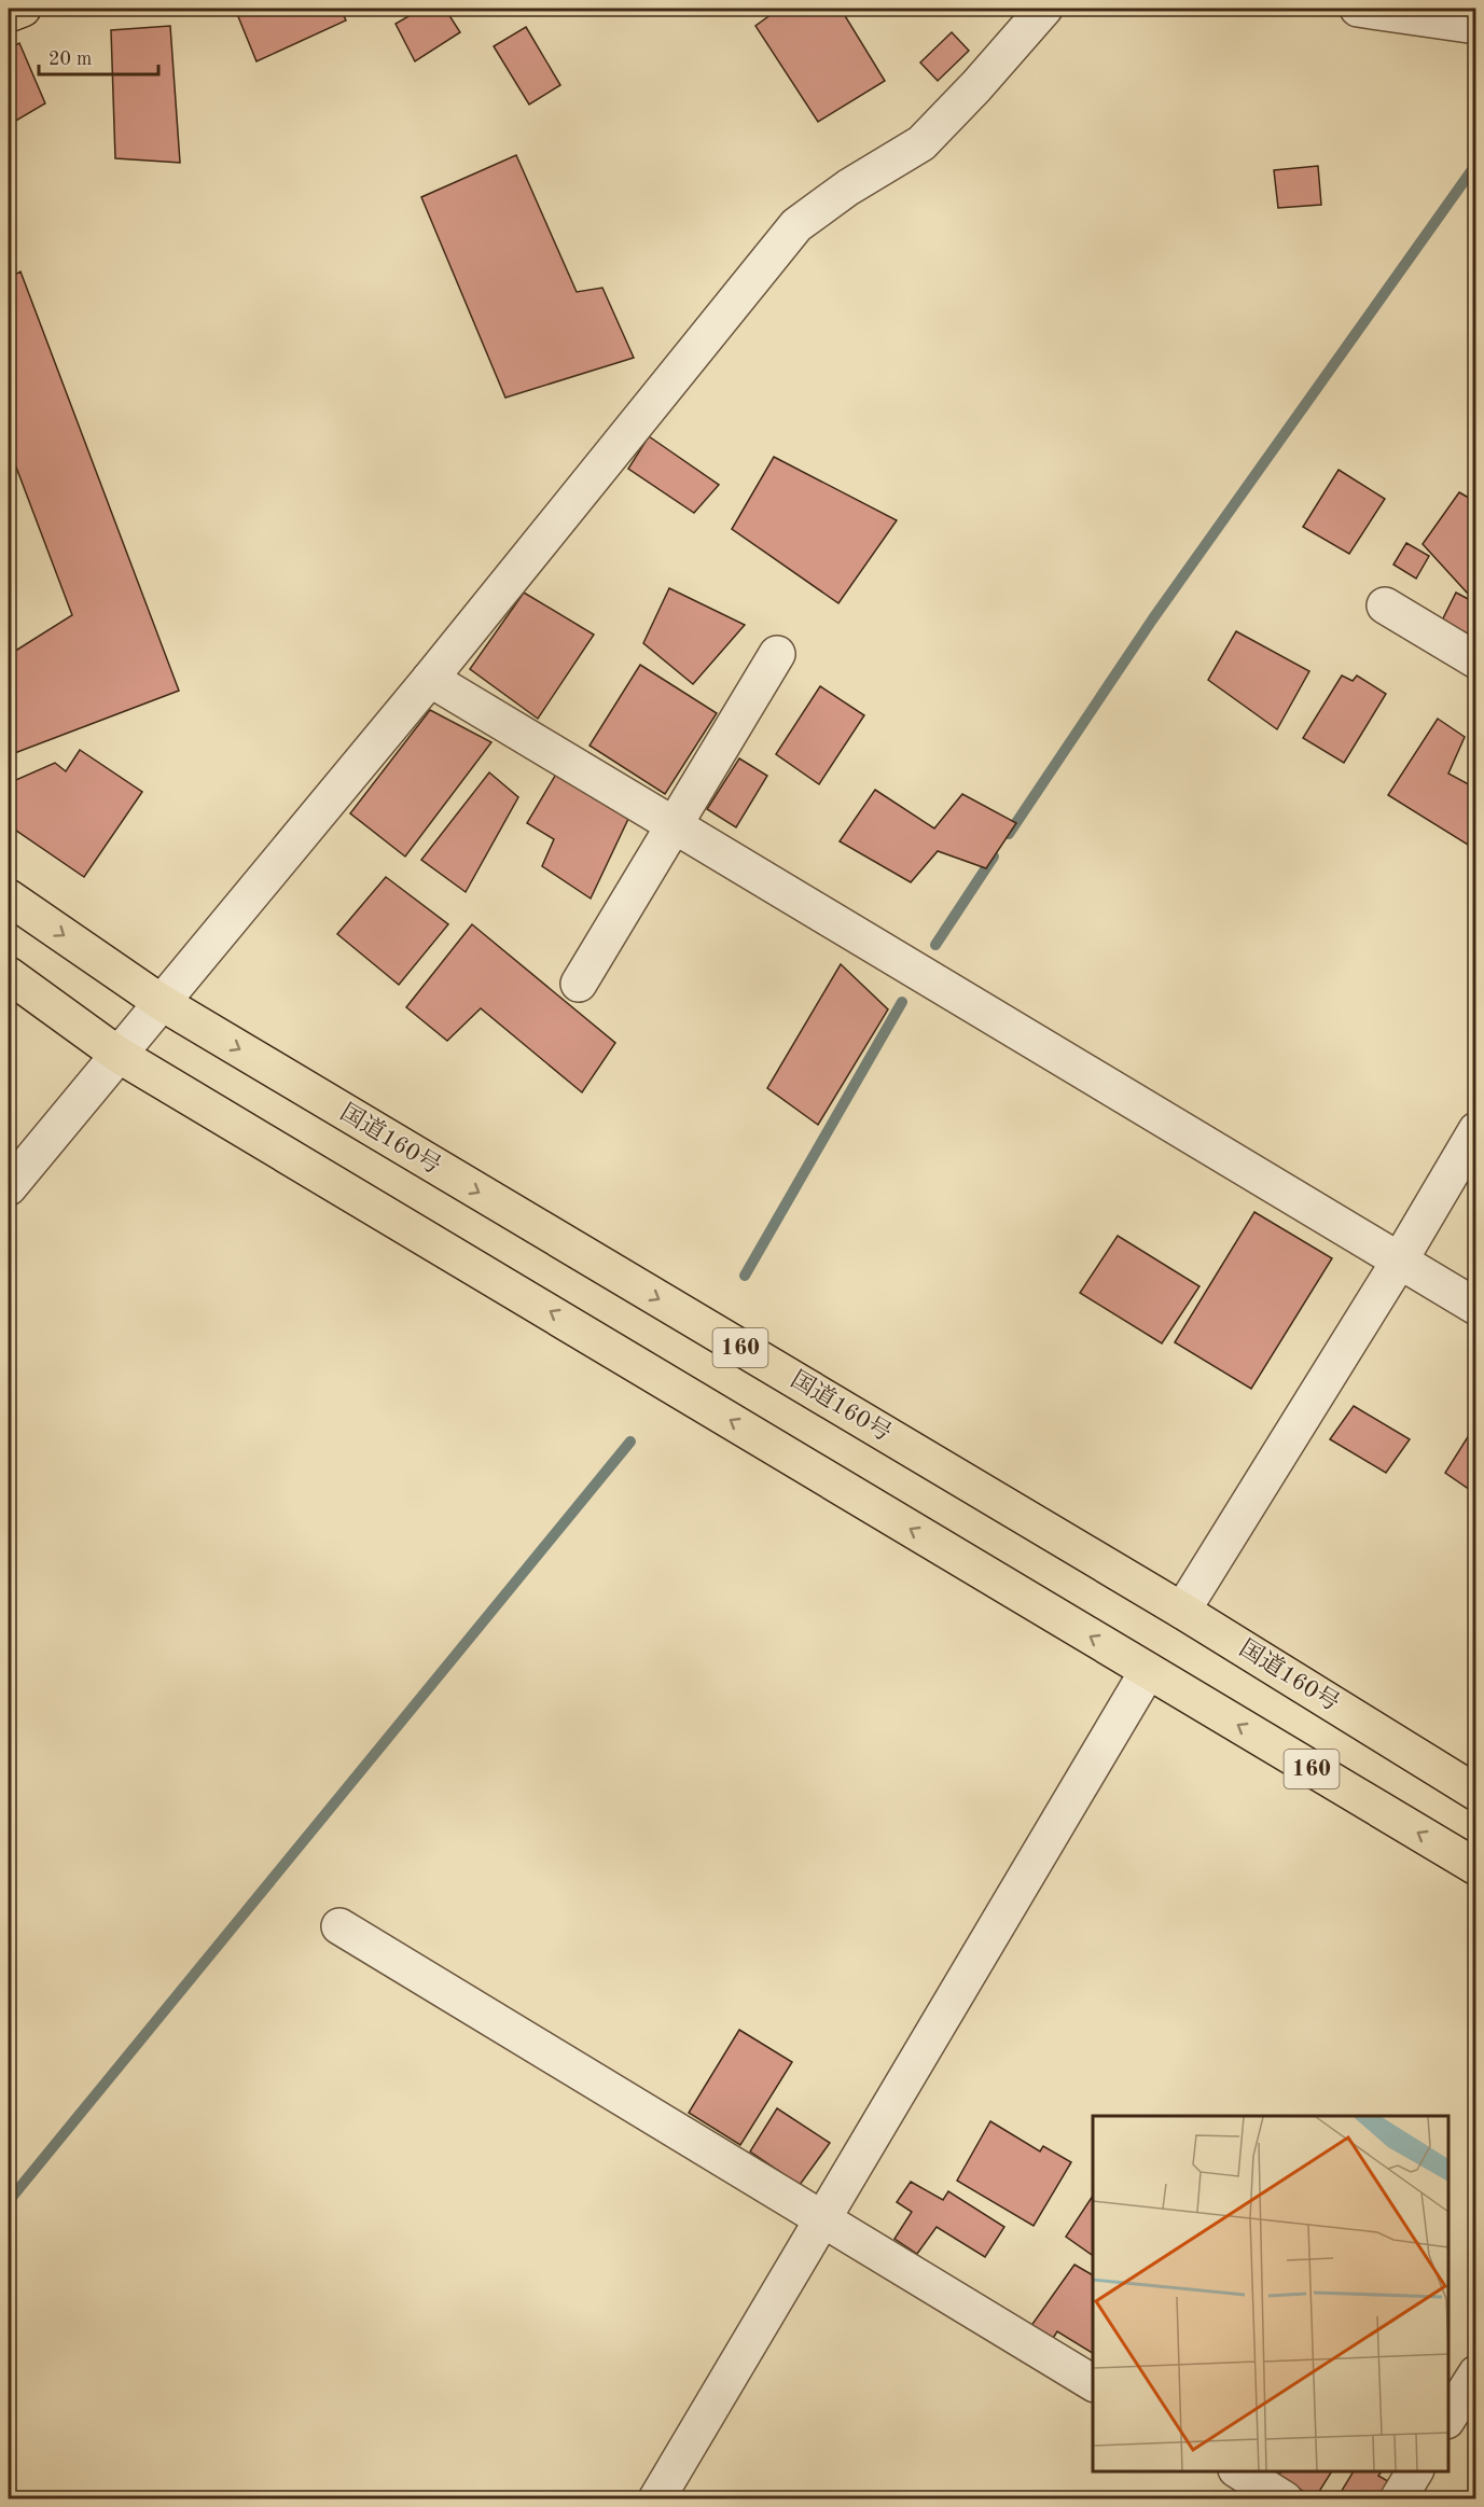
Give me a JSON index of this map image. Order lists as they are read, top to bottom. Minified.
{"streets":{"main road":["国道160号","160"]},"scale_bar":"20 m"}
